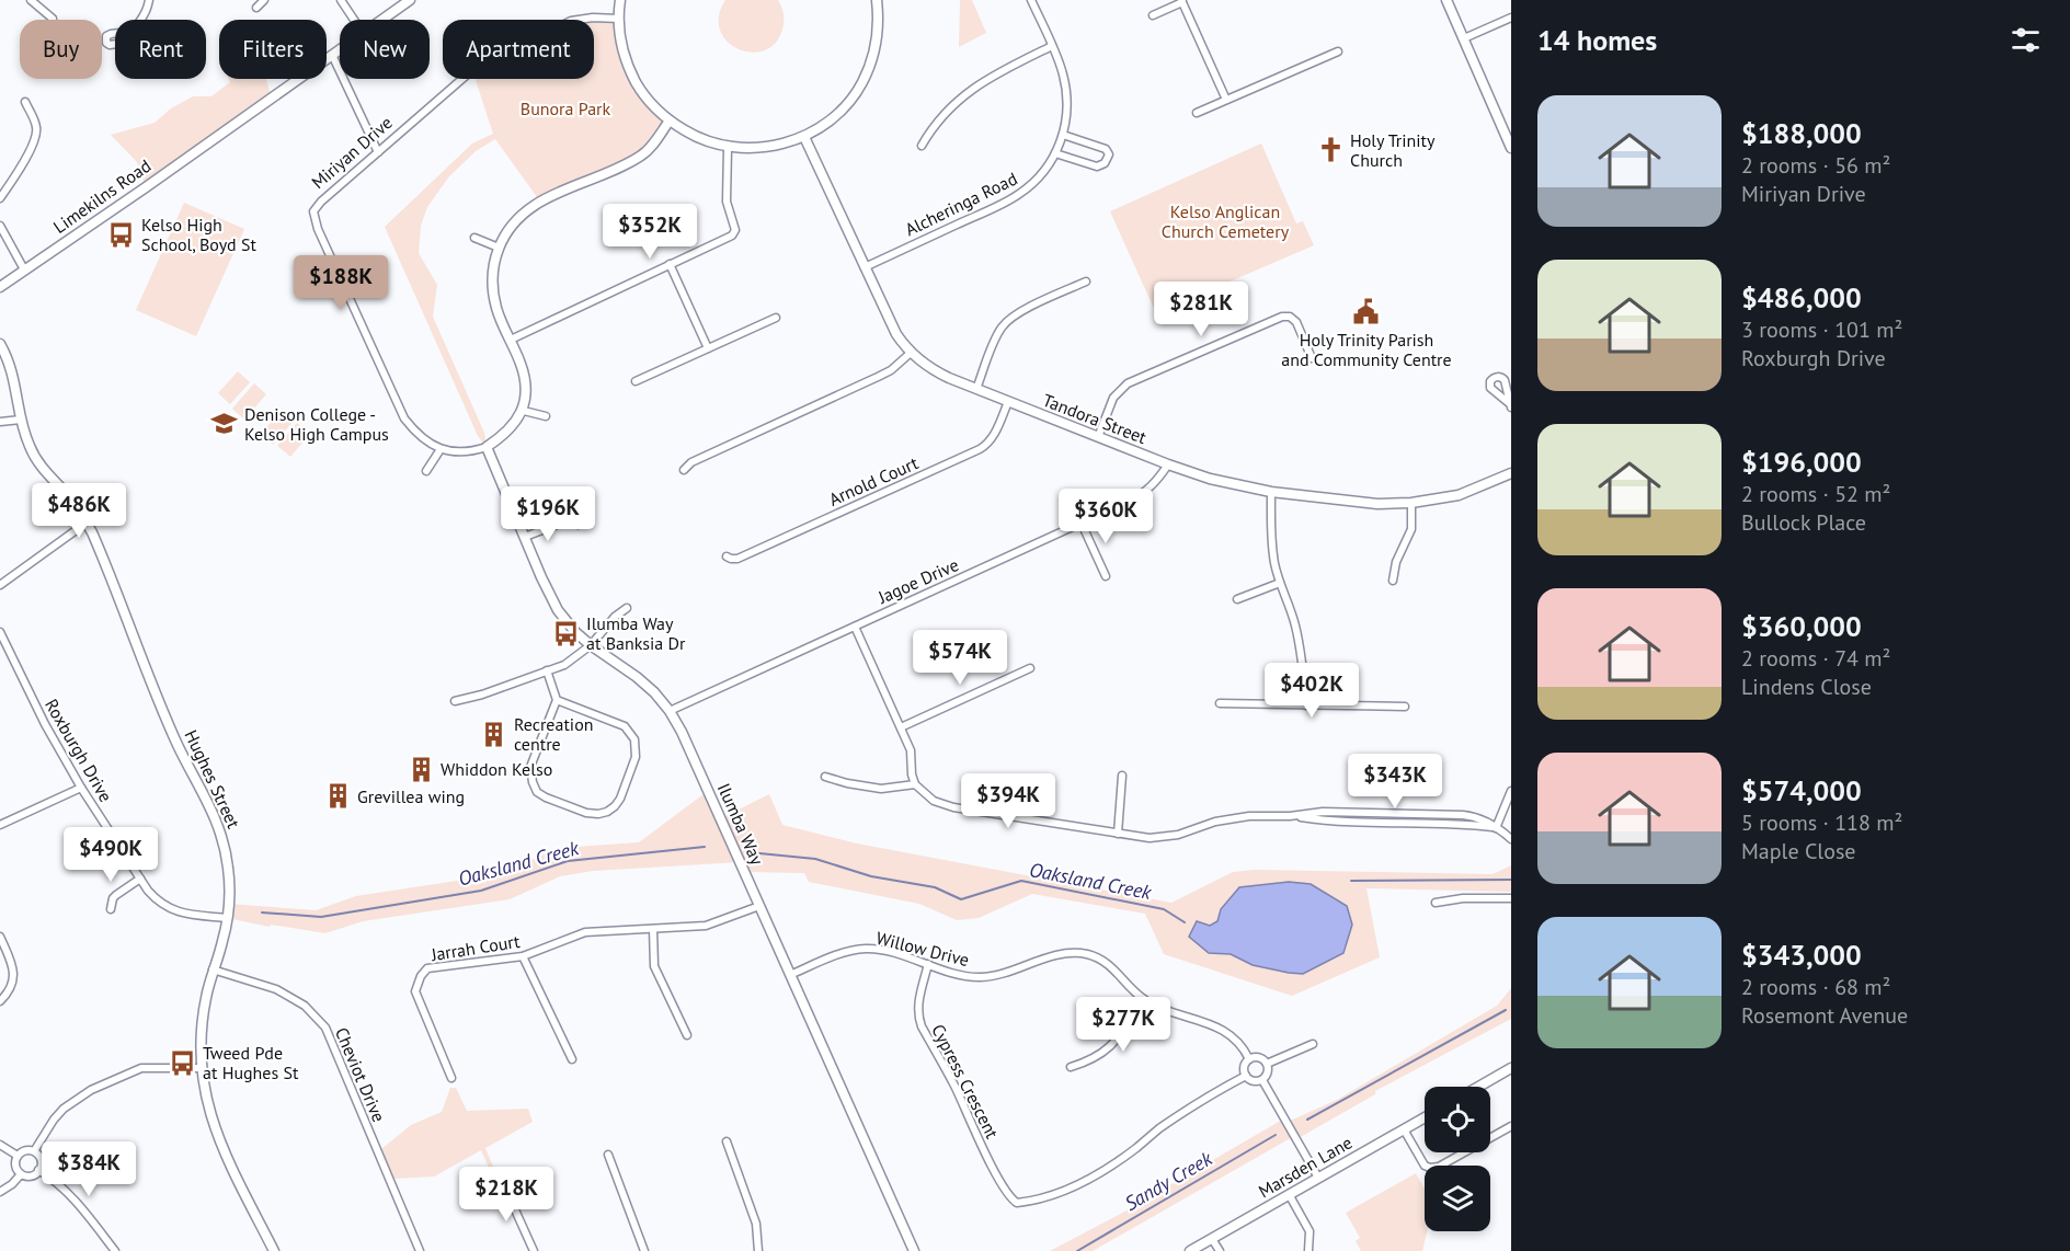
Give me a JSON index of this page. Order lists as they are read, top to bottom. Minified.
{"streets":{"street":["Miriyan Drive","Limekilns Road","Alcheringa Road","Tandora Street","Arnold Court","Jagoe Drive","Roxburgh Drive","Hughes Street","Ilumba Way","Jarrah Court","Willow Drive","Cheviot Drive","Cypress Crescent","Marsden Lane"]},"crossings":[["Alcheringa Road","Tandora Street"],["Tandora Street","Arnold Court"],["Tandora Street","Jagoe Drive"],["Jagoe Drive","Ilumba Way"],["Roxburgh Drive","Hughes Street"],["Hughes Street","Cheviot Drive"],["Ilumba Way","Jarrah Court"],["Ilumba Way","Willow Drive"],["Willow Drive","Cypress Crescent"]],"water":["Oaksland Creek","Sandy Creek"],"parks":["Bunora Park","Kelso Anglican Church Cemetery"],"places":{"church":["Holy Trinity Church"],"bus stop":["Kelso High School, Boyd St","Ilumba Way at Banksia Dr","Tweed Pde at Hughes St"],"public building":["Holy Trinity Parish and Community Centre"],"school or university":["Denison College - Kelso High Campus"],"building":["Recreation centre","Whiddon Kelso","Grevillea wing"]},"page":{"heading":"14 homes","chip":["Buy","Rent","Filters","New","Apartment"],"list":[{"name":"$188,000","note":"2 rooms · 56 m² · Miriyan Drive"},{"name":"$486,000","note":"3 rooms · 101 m² · Roxburgh Drive"},{"name":"$196,000","note":"2 rooms · 52 m² · Bullock Place"},{"name":"$360,000","note":"2 rooms · 74 m² · Lindens Close"},{"name":"$574,000","note":"5 rooms · 118 m² · Maple Close"},{"name":"$343,000","note":"2 rooms · 68 m² · Rosemont Avenue"}],"price":["$352K","$188K","$281K","$486K","$196K","$360K","$574K","$402K","$343K","$394K","$490K","$277K","$384K","$218K"]}}
